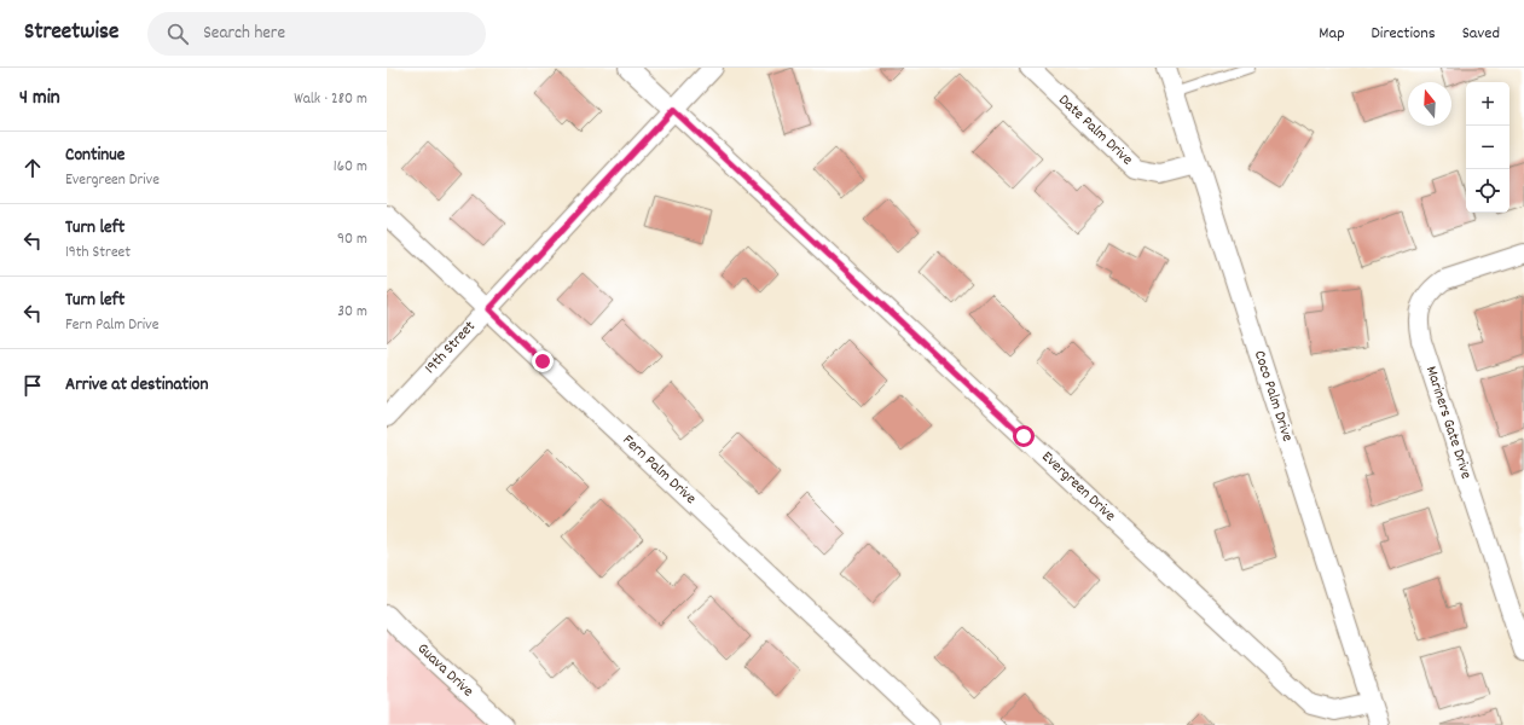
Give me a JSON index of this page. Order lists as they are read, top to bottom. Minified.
{"streets":{"street":["Date Palm Drive","19th Street","Coco Palm Drive","Mariners Gate Drive","Fern Palm Drive","Evergreen Drive","Guava Drive"]},"crossings":[["Date Palm Drive","Coco Palm Drive"],["19th Street","Fern Palm Drive"],["19th Street","Evergreen Drive"],["Coco Palm Drive","Evergreen Drive"]],"north":"top","page":{"header":"Streetwise","search":"Search here","nav":["Map","Directions","Saved"],"heading":["4 min","Walk · 280 m"],"map_buttons":["+","−"],"list":[["Continue","Evergreen Drive","160 m"],["Turn left","19th Street","90 m"],["Turn left","Fern Palm Drive","30 m"],"Arrive at destination"]}}
